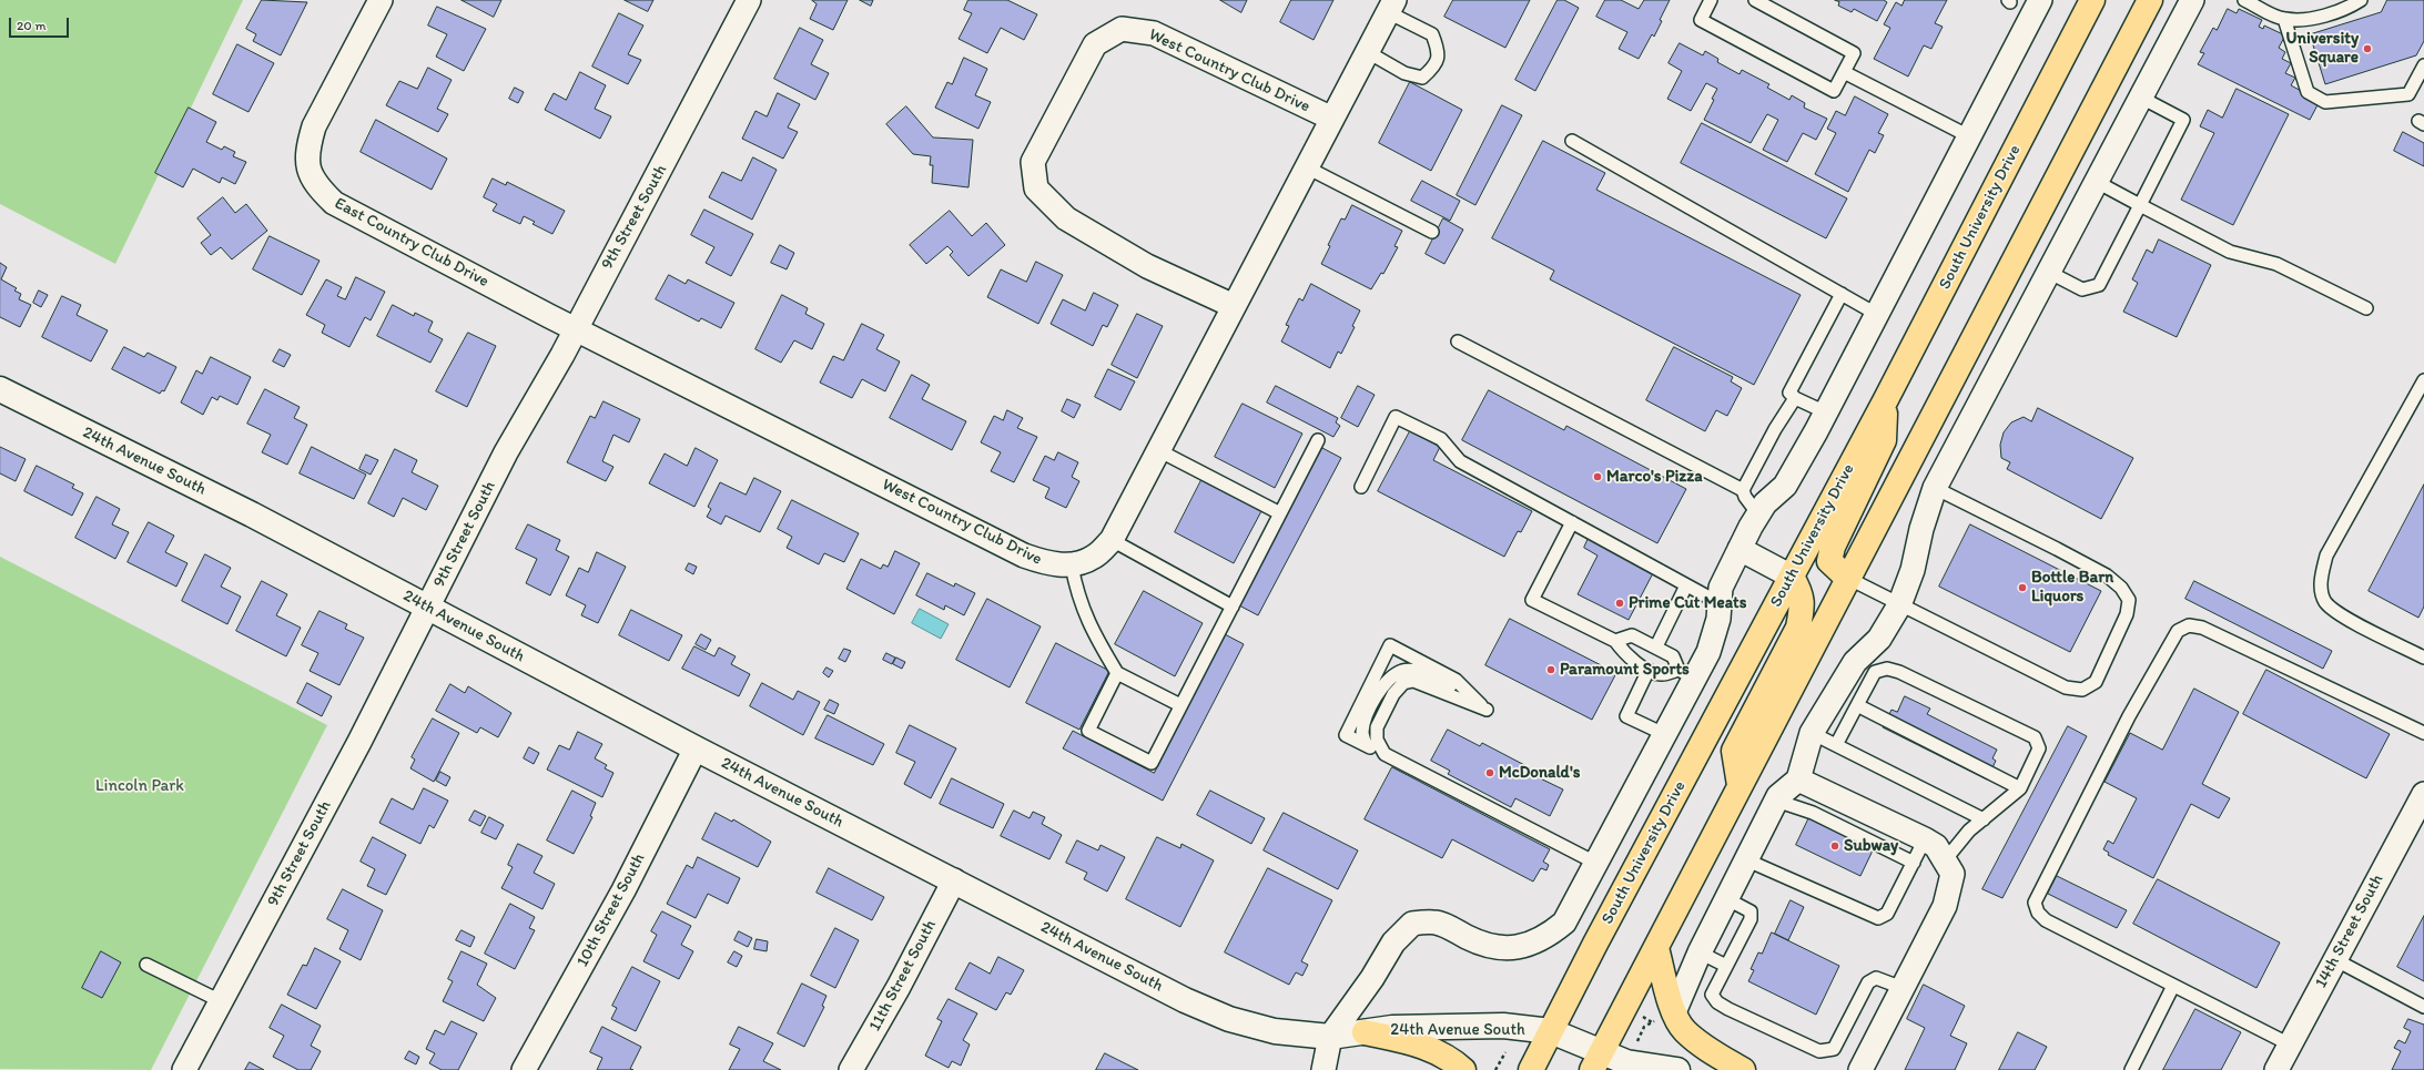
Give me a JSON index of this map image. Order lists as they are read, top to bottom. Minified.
{"streets":{"main road":["South University Drive"],"street":["West Country Club Drive","9th Street South","East Country Club Drive","24th Avenue South","10th Street South","14th Street South","11th Street South"]},"crossings":[["West Country Club Drive","9th Street South"],["West Country Club Drive","East Country Club Drive"],["9th Street South","East Country Club Drive"],["9th Street South","24th Avenue South"],["South University Drive","24th Avenue South"],["24th Avenue South","10th Street South"],["24th Avenue South","11th Street South"]],"parks":["Lincoln Park"],"places":["University Square","Marco's Pizza","Bottle Barn Liquors","Prime Cut Meats","Paramount Sports","McDonald's","Subway"],"scale_bar":"20 m"}
